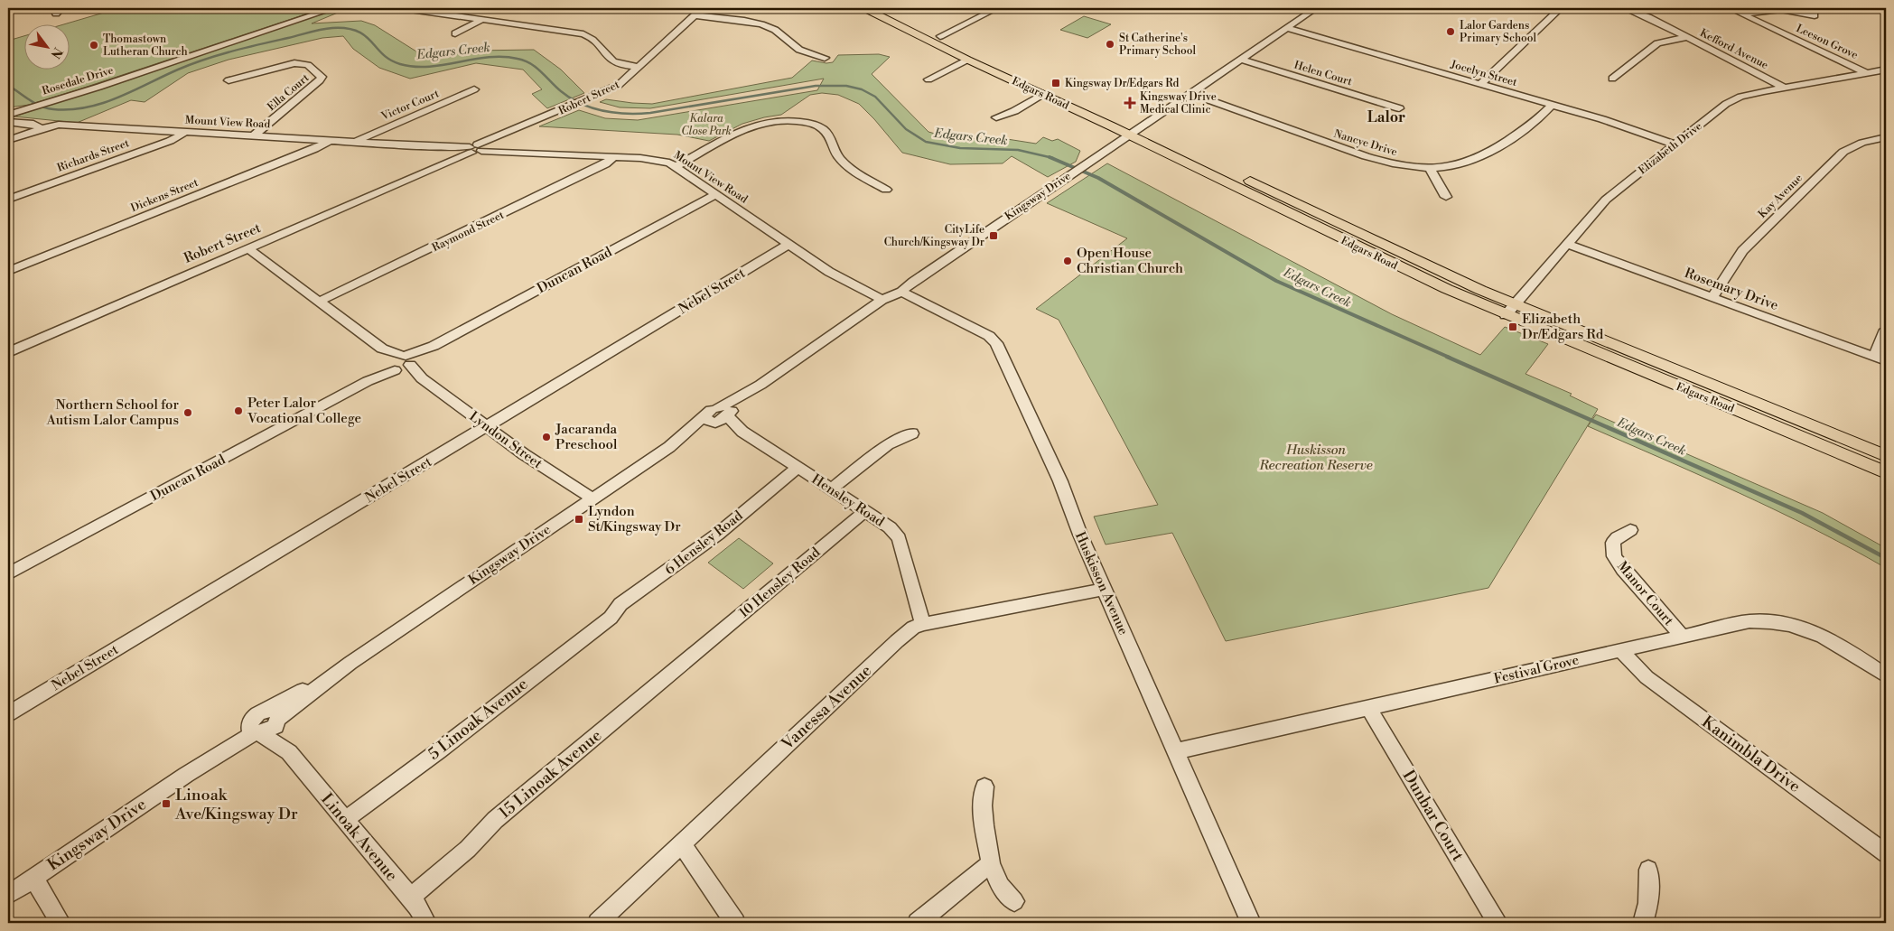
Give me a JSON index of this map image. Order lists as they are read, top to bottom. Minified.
{"streets":{"main road":["Edgars Road"],"street":["Leeson Grove","Kefford Avenue","Helen Court","Jocelyn Street","Rosedale Drive","Ella Court","Robert Street","Victor Court","Mount View Road","Nancye Drive","Elizabeth Drive","Richards Street","Dickens Street","Kingsway Drive","Kay Avenue","Raymond Street","Duncan Road","Rosemary Drive","Nebel Street","Lyndon Street","Hensley Road","6 Hensley Road","10 Hensley Road","Huskisson Avenue","Manor Court","Festival Grove","Vanessa Avenue","5 Linoak Avenue","Kanimbla Drive","15 Linoak Avenue","Dunbar Court","Linoak Avenue"]},"crossings":[["Leeson Grove","Elizabeth Drive"],["Kefford Avenue","Elizabeth Drive"],["Helen Court","Kingsway Drive"],["Jocelyn Street","Nancye Drive"],["Jocelyn Street","Elizabeth Drive"],["Jocelyn Street","Kingsway Drive"],["Ella Court","Mount View Road"],["Edgars Road","Elizabeth Drive"],["Edgars Road","Kingsway Drive"],["Robert Street","Mount View Road"],["Victor Court","Mount View Road"],["Mount View Road","Richards Street"],["Mount View Road","Dickens Street"],["Mount View Road","Kingsway Drive"],["Mount View Road","Raymond Street"],["Mount View Road","Duncan Road"],["Mount View Road","Nebel Street"],["Nancye Drive","Kingsway Drive"],["Elizabeth Drive","Rosemary Drive"],["Kingsway Drive","Lyndon Street"],["Kingsway Drive","Hensley Road"],["Kingsway Drive","Huskisson Avenue"],["Kingsway Drive","Linoak Avenue"],["Kay Avenue","Rosemary Drive"],["Duncan Road","Lyndon Street"],["Nebel Street","Lyndon Street"],["Hensley Road","6 Hensley Road"],["Hensley Road","10 Hensley Road"],["Hensley Road","Vanessa Avenue"],["6 Hensley Road","5 Linoak Avenue"],["10 Hensley Road","15 Linoak Avenue"],["Huskisson Avenue","Festival Grove"],["Huskisson Avenue","Vanessa Avenue"],["Manor Court","Festival Grove"],["Festival Grove","Kanimbla Drive"],["Festival Grove","Dunbar Court"],["5 Linoak Avenue","Linoak Avenue"],["15 Linoak Avenue","Linoak Avenue"]],"districts":["Lalor"],"water":["Edgars Creek"],"parks":["Kalara Close Park","Huskisson Recreation Reserve"],"places":{"other":["Lalor Gardens Primary School","St Catherine's Primary School","Thomastown Lutheran Church","Open House Christian Church","Peter Lalor Vocational College","Northern School for Autism Lalor Campus","Jacaranda Preschool"],"transit":["Kingsway Dr/Edgars Rd","CityLife Church/Kingsway Dr","Elizabeth Dr/Edgars Rd","Lyndon St/Kingsway Dr","Linoak Ave/Kingsway Dr"],"health":["Kingsway Drive Medical Clinic"]},"north":"bottom right"}
